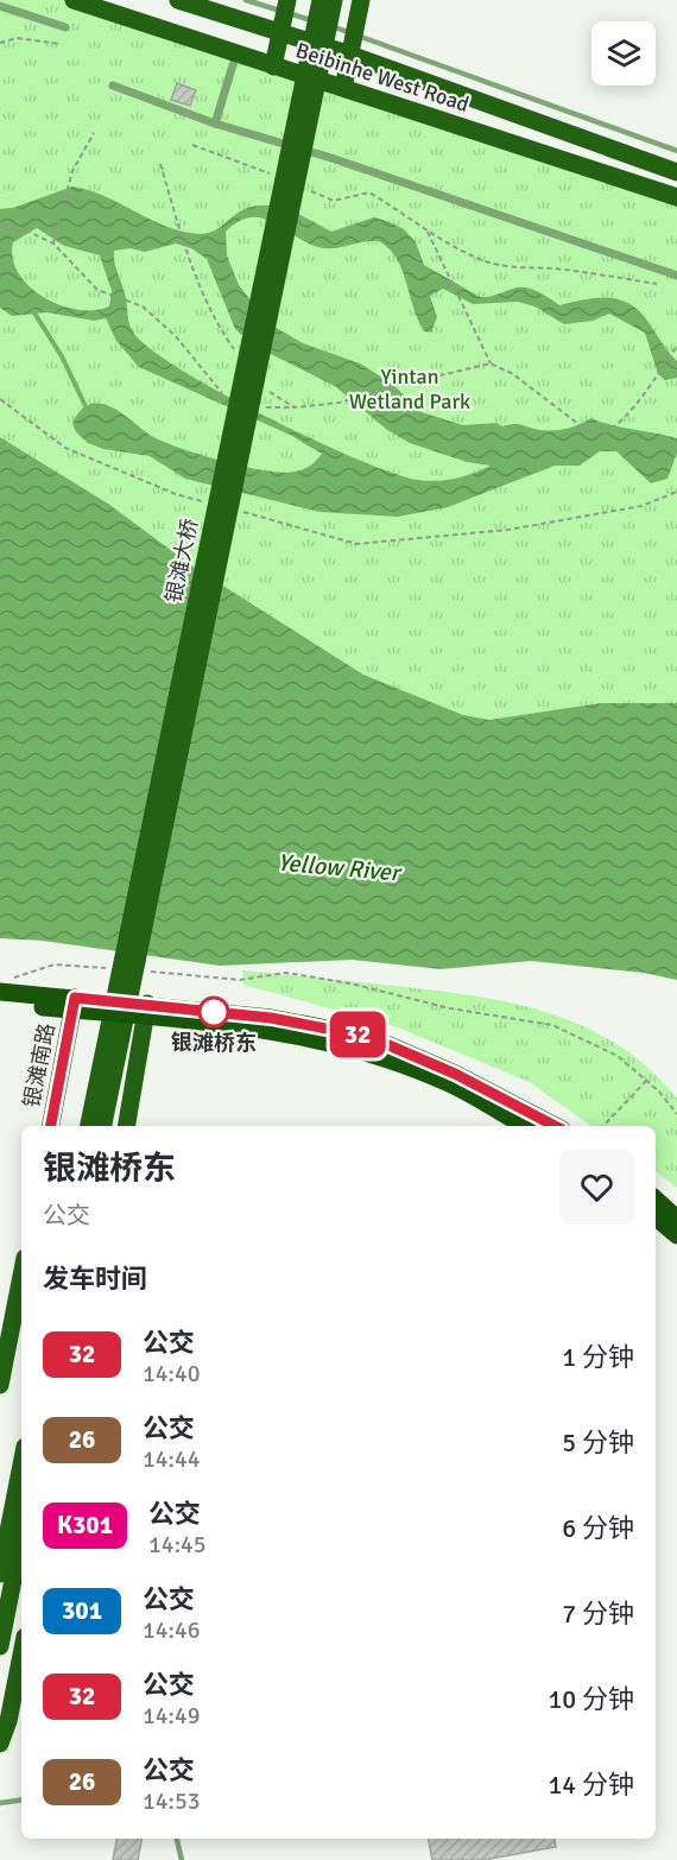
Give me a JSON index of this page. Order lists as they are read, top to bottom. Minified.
{"streets":{"main road":["Beibinhe West Road","银滩大桥","银滩南路"]},"water":["Yellow River"],"parks":["Yintan Wetland Park"],"places":["银滩桥东"],"lines":["bus line 32"],"page":{"on_map":"32","heading":[["银滩桥东","公交"],"发车时间"],"list":[{"mark":"32","name":"公交","note":"14:40","value":"1 分钟"},{"mark":"26","name":"公交","note":"14:44","value":"5 分钟"},{"mark":"K301","name":"公交","note":"14:45","value":"6 分钟"},{"mark":"301","name":"公交","note":"14:46","value":"7 分钟"},{"mark":"32","name":"公交","note":"14:49","value":"10 分钟"},{"mark":"26","name":"公交","note":"14:53","value":"14 分钟"}]}}
